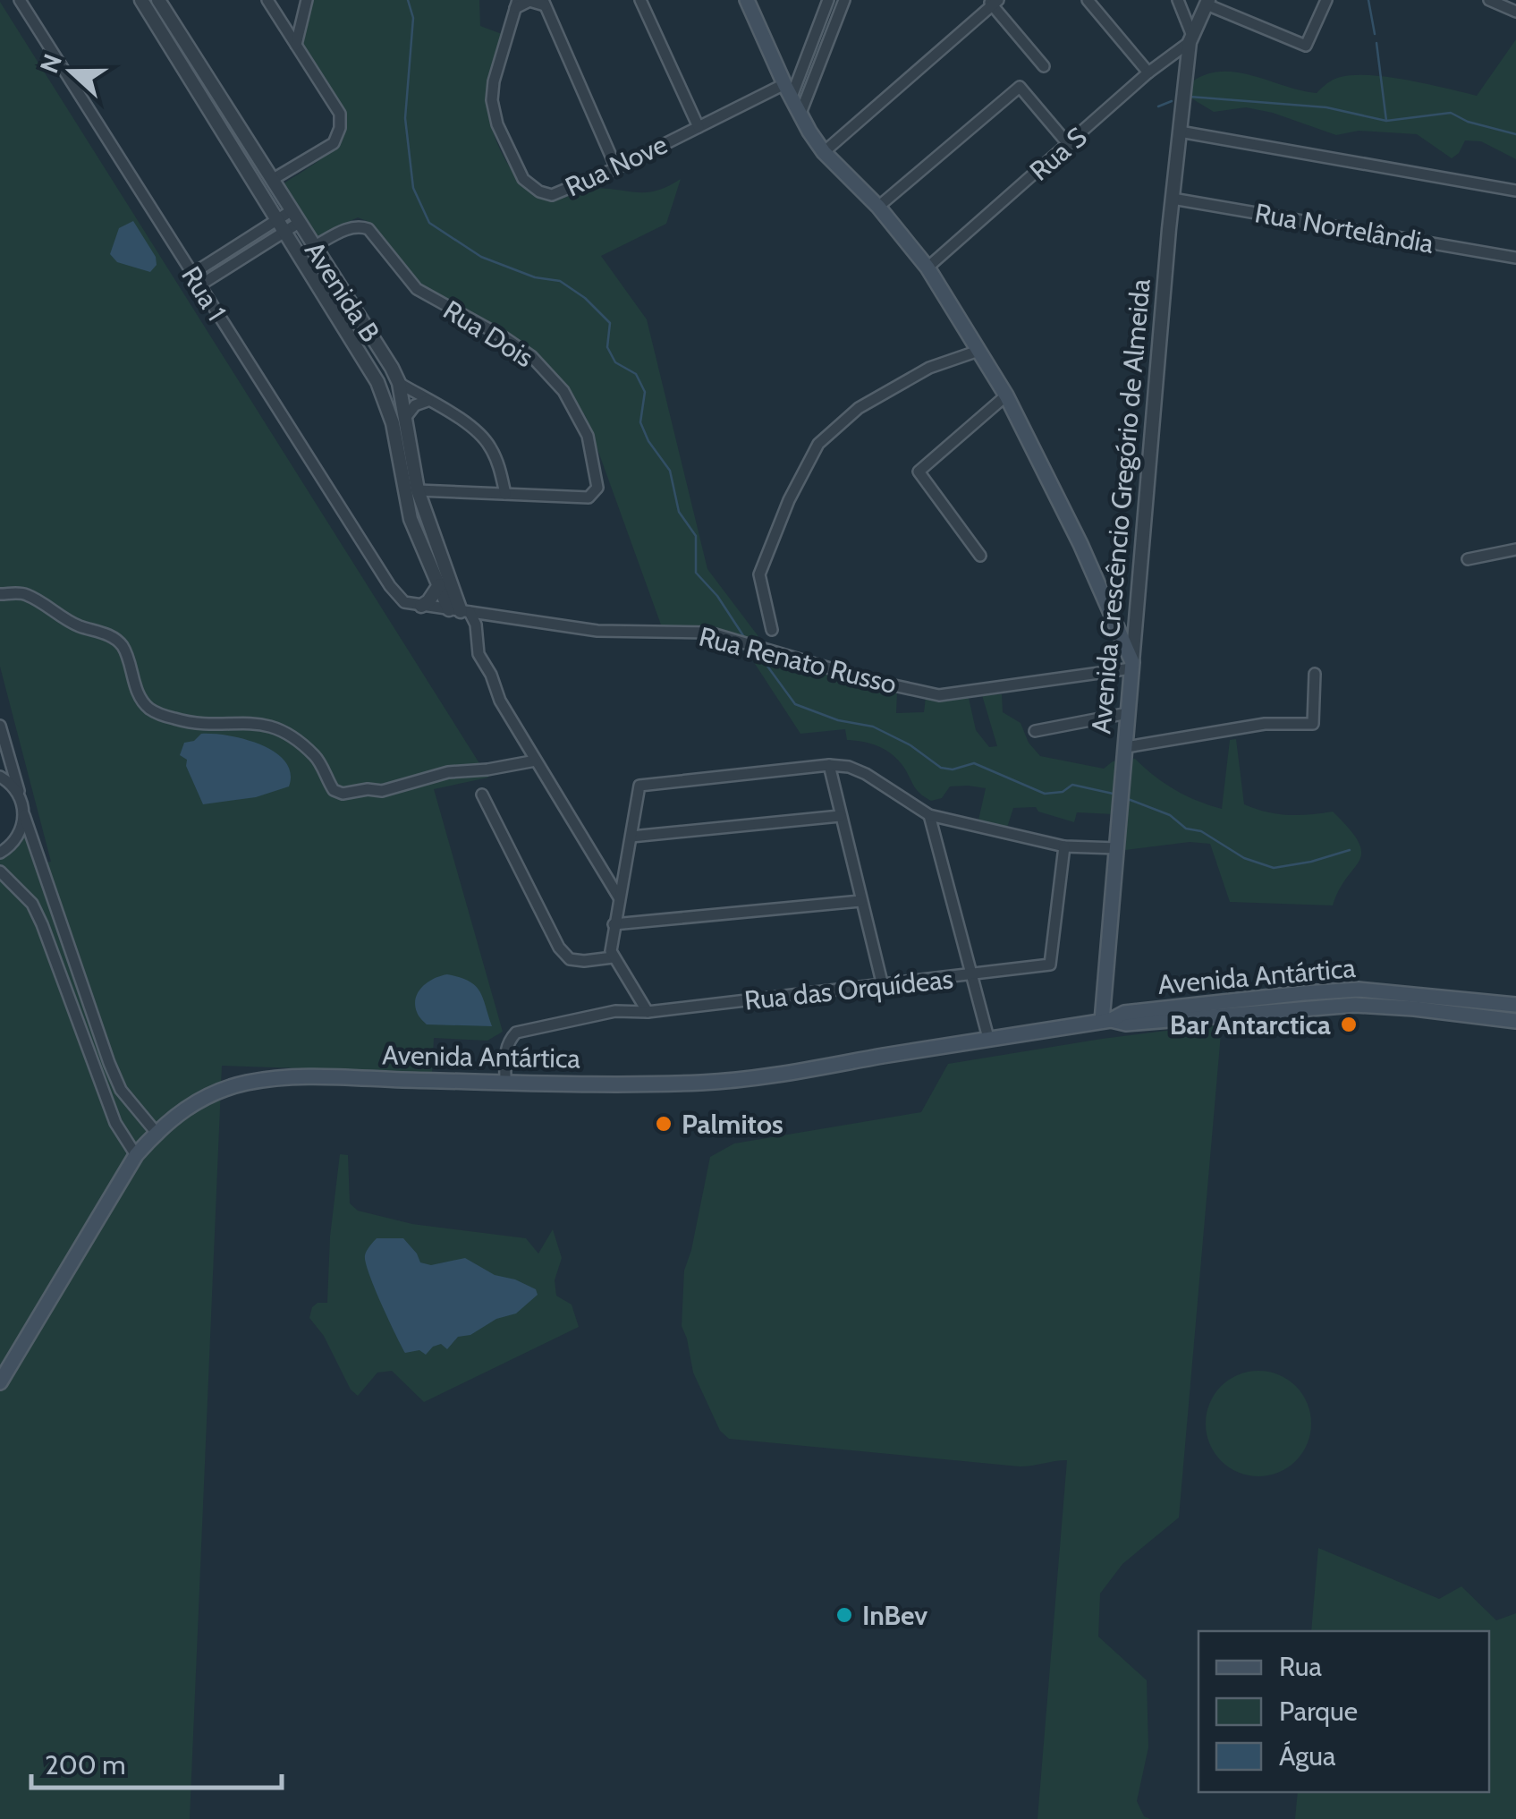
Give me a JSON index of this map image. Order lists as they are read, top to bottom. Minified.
{"streets":{"main road":["Avenida Crescêncio Gregório de Almeida","Avenida Antártica"],"street":["Rua S","Rua Nove","Rua Nortelândia","Avenida B","Rua 1","Rua Dois","Rua Renato Russo","Rua das Orquídeas"]},"crossings":[["Rua S","Avenida Crescêncio Gregório de Almeida"],["Rua Nortelândia","Avenida Crescêncio Gregório de Almeida"],["Avenida B","Rua Dois"],["Avenida B","Rua Renato Russo"],["Rua 1","Rua Renato Russo"],["Avenida Crescêncio Gregório de Almeida","Rua Renato Russo"],["Avenida Crescêncio Gregório de Almeida","Avenida Antártica"],["Avenida Antártica","Rua das Orquídeas"]],"places":["Bar Antarctica","Palmitos","InBev"],"legend":["Rua","Parque","Água"],"scale_bar":"200 m","north":"left"}
